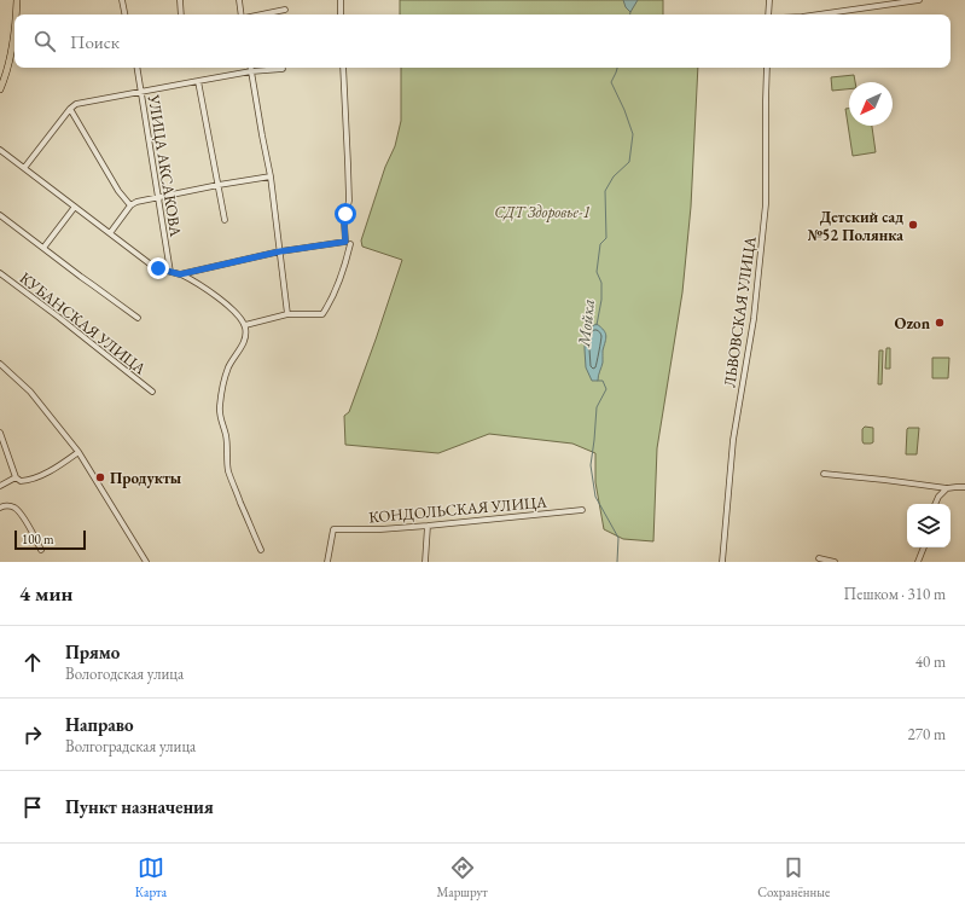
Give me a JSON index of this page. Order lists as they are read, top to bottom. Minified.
{"streets":{"street":["УЛИЦА АКСАКОВА","ЛЬВОВСКАЯ УЛИЦА","КУБАНСКАЯ УЛИЦА","КОНДОЛЬСКАЯ УЛИЦА"]},"water":["Мойка"],"parks":["СДТ Здоровье-1"],"places":["Детский сад №52 Полянка","Ozon","Продукты"],"scale_bar":"100 m","north":"bottom left","page":{"search":"Поиск","scale":"100 m","heading":["4 мин","Пешком · 310 m"],"list":[["Прямо","Вологодская улица","40 m"],["Направо","Волгоградская улица","270 m"],"Пункт назначения"],"nav":["Карта","Маршрут","Сохранённые"]}}
